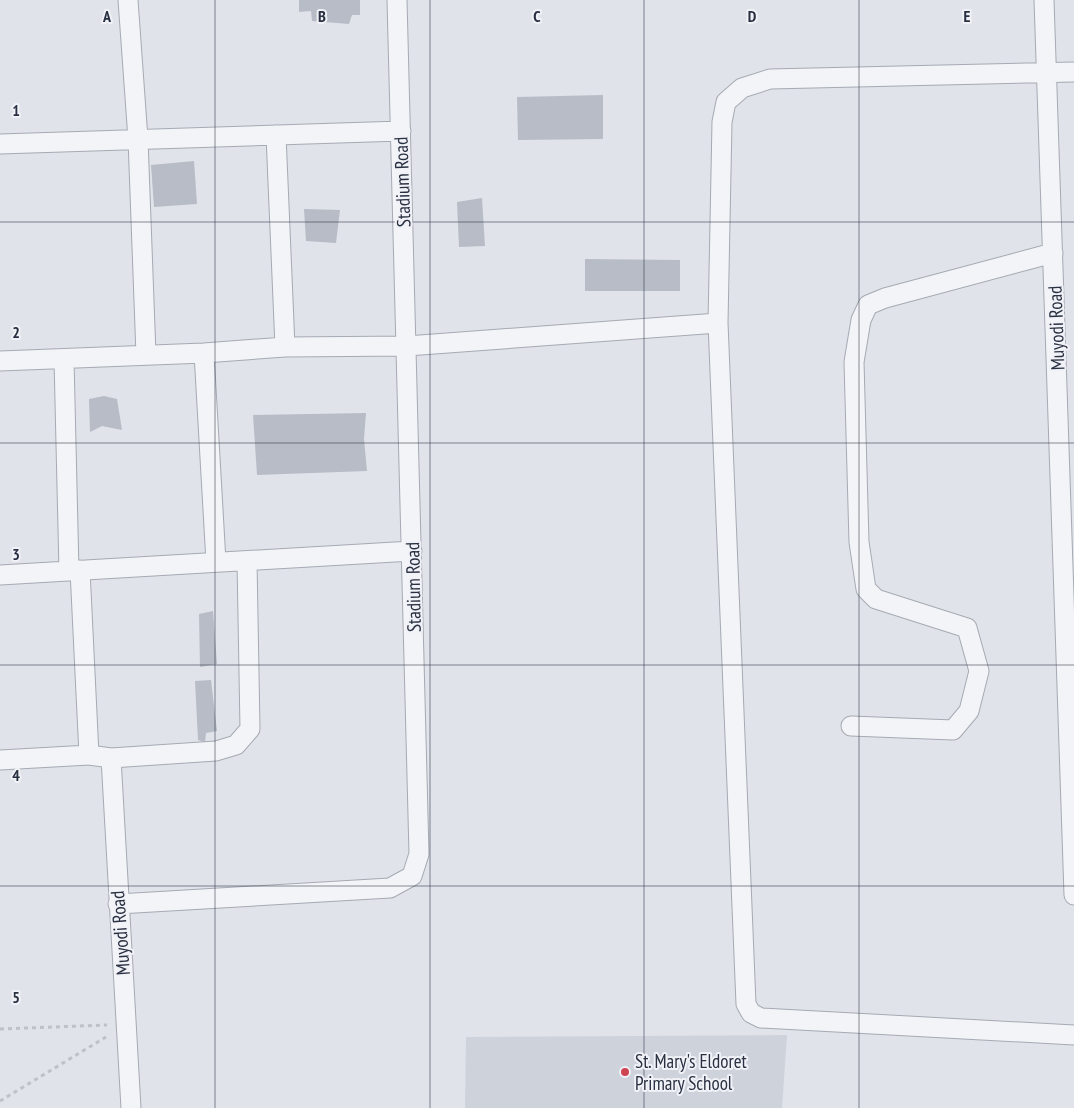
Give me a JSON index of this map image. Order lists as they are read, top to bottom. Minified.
{"streets":{"street":["Stadium Road","Muyodi Road"]},"crossings":[["Stadium Road","Muyodi Road"]],"places":["St. Mary's Eldoret Primary School"],"grid":{"columns":["A","B","C","D","E"],"rows":["1","2","3","4","5"]}}
